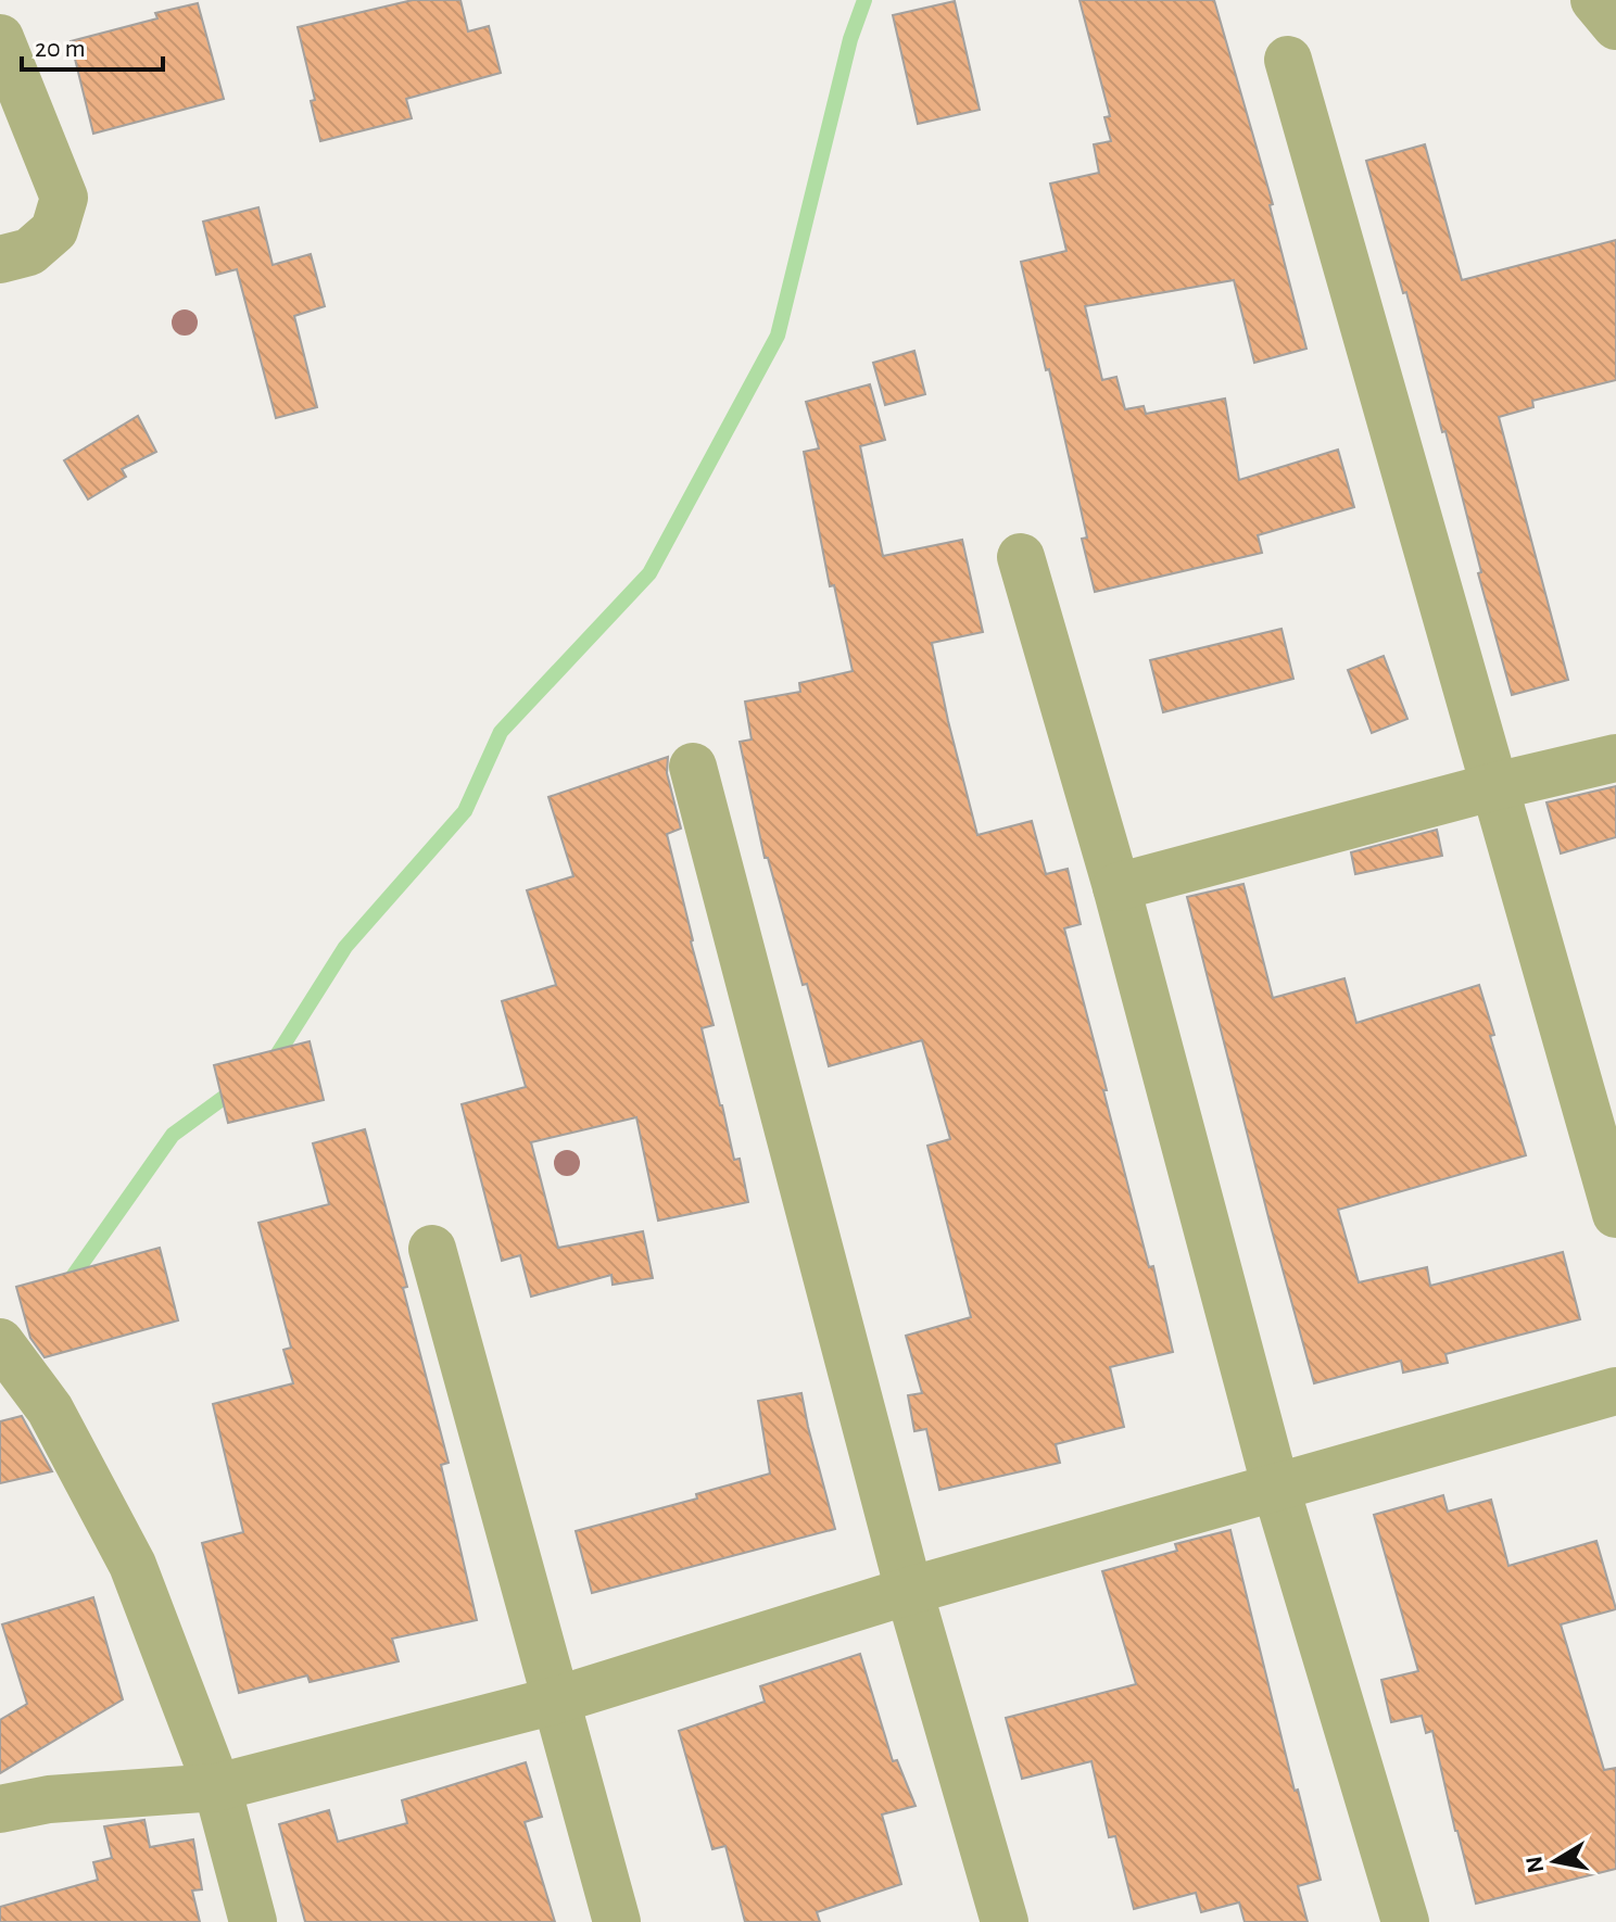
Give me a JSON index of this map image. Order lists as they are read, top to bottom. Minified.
{"scale_bar":"20 m","north":"left"}
